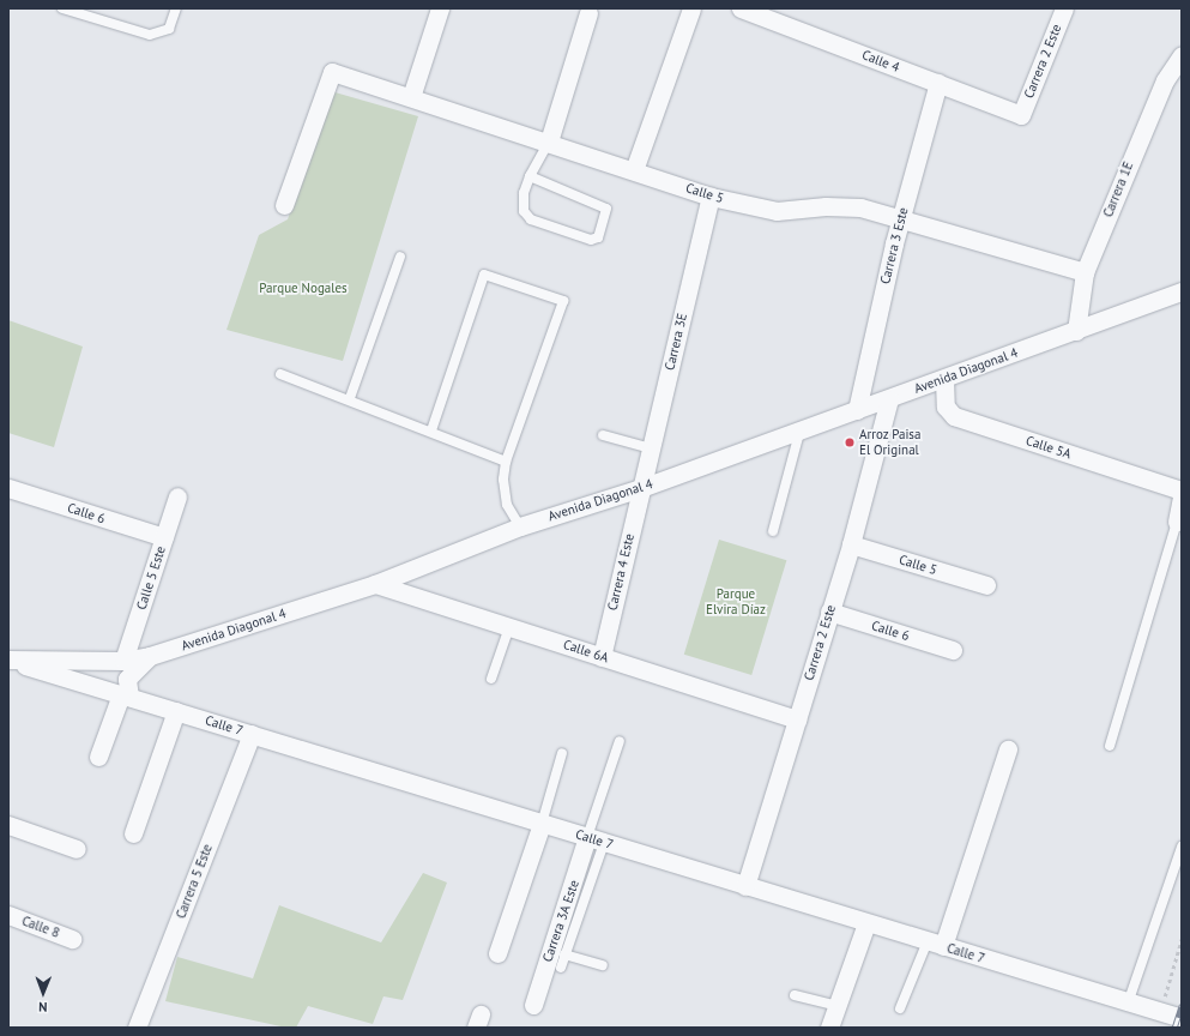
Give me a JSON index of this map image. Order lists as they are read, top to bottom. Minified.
{"streets":{"street":["Calle 4","Carrera 2 Este","Carrera 1E","Calle 5","Carrera 3 Este","Carrera 3E","Avenida Diagonal 4","Calle 5A","Calle 6","Carrera 4 Este","Calle 5 Este","Calle 6A","Calle 7","Carrera 5 Este","Carrera 3A Este","Calle 8"]},"crossings":[["Calle 4","Carrera 2 Este"],["Calle 4","Carrera 3 Este"],["Carrera 2 Este","Calle 5"],["Carrera 2 Este","Avenida Diagonal 4"],["Carrera 2 Este","Calle 6"],["Carrera 2 Este","Calle 6A"],["Carrera 2 Este","Calle 7"],["Carrera 1E","Calle 5"],["Carrera 1E","Avenida Diagonal 4"],["Calle 5","Carrera 3 Este"],["Calle 5","Carrera 3E"],["Carrera 3 Este","Avenida Diagonal 4"],["Carrera 3E","Avenida Diagonal 4"],["Carrera 3E","Carrera 4 Este"],["Avenida Diagonal 4","Calle 5A"],["Avenida Diagonal 4","Carrera 4 Este"],["Avenida Diagonal 4","Calle 5 Este"],["Avenida Diagonal 4","Calle 6A"],["Avenida Diagonal 4","Calle 7"],["Calle 6","Calle 5 Este"],["Carrera 4 Este","Calle 6A"],["Calle 7","Carrera 5 Este"],["Calle 7","Carrera 3A Este"]],"parks":["Parque Nogales","Parque Elvira Díaz"],"places":["Arroz Paisa El Original"],"north":"bottom"}
